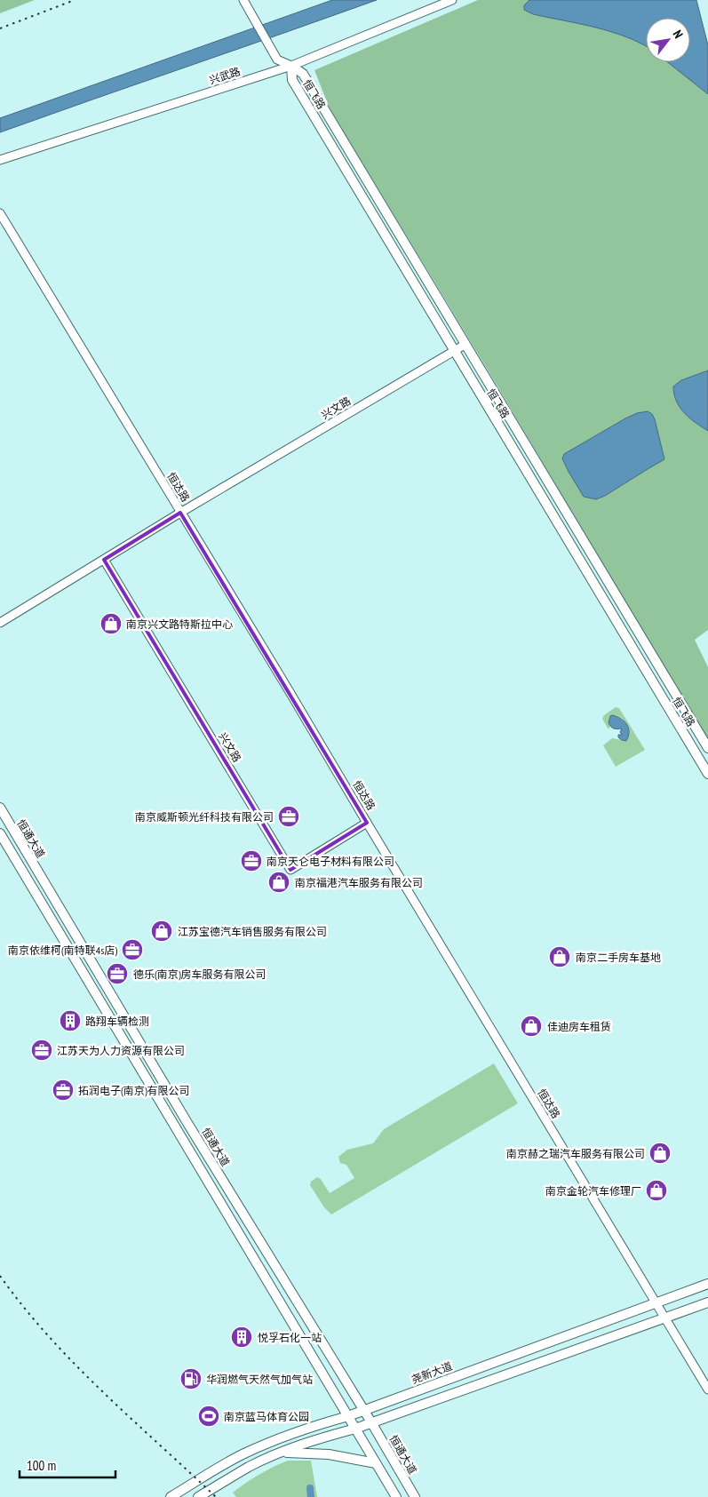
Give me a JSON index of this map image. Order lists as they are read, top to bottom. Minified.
{"streets":{"main road":["恒飞路","恒通大道","尧新大道"],"street":["兴武路","兴文路","恒达路"]},"crossings":[["兴武路","恒飞路"],["恒飞路","兴文路"],["兴文路","恒达路"],["恒达路","尧新大道"],["恒通大道","尧新大道"]],"places":{"shop":["南京兴文路特斯拉中心","南京福港汽车服务有限公司","江苏宝德汽车销售服务有限公司","南京二手房车基地","佳迪房车租赁","南京赫之瑞汽车服务有限公司","南京金轮汽车修理厂"],"office":["南京威斯顿光纤科技有限公司","南京天仑电子材料有限公司","南京依维柯(南特联4s店)","德乐(南京)房车服务有限公司","江苏天为人力资源有限公司","拓润电子(南京)有限公司"],"building":["路翔车辆检测","悦孚石化一站"],"fuel station":["华润燃气天然气加气站"],"sports":["南京蓝马体育公园"]},"scale_bar":"100 m","north":"top right"}
